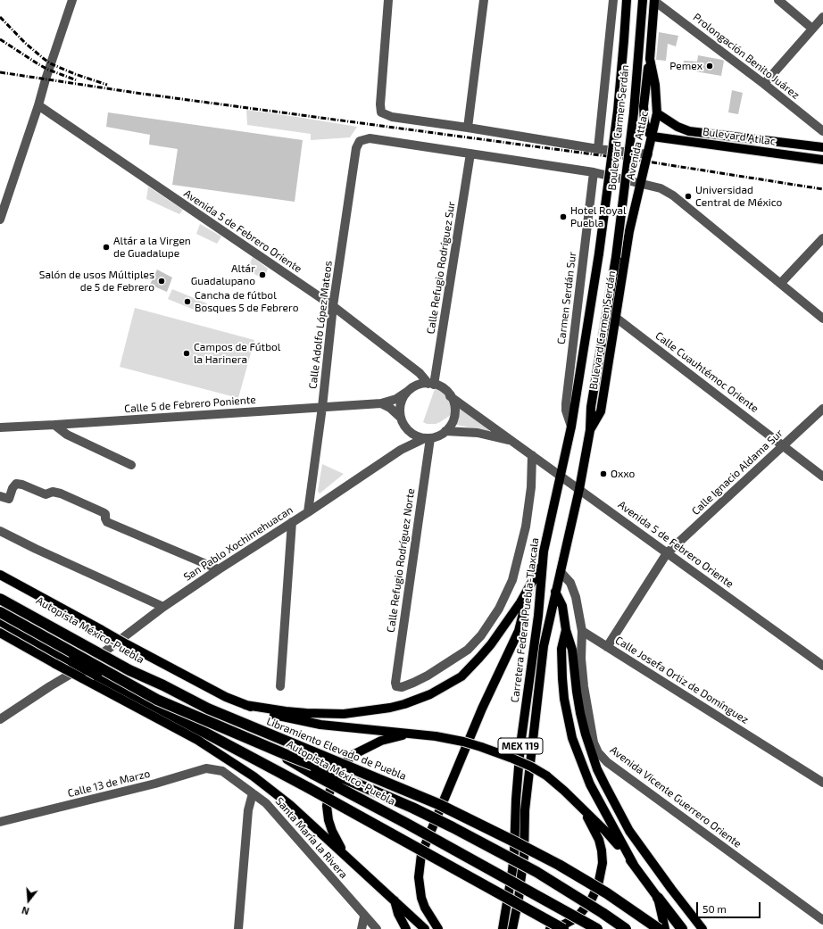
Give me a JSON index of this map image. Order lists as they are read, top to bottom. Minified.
{"streets":{"highway":["Autopista México-Puebla","Libramiento Elevado de Puebla"],"main road":["Boulevard Carmen Serdán","Bulevard Atilac","Avenida Attlac","Bulevard Carmen Serdán","Carretera Federal Puebla-Tlaxcala","MEX 119"],"street":["Prolongación Benito Juárez","Avenida 5 de Febrero Oriente","Calle Refugio Rodríguez Sur","Carmen Serdán Sur","Calle Adolfo López Mateos","Calle Cuauhtémoc Oriente","Calle 5 de Febrero Poniente","Calle Ignacio Aldama Sur","San Pablo Xochimehuacan","Calle Refugio Rodríguez Norte","Calle Josefa Ortiz de Domínguez","Calle 13 de Marzo","Avenida Vicente Guerrero Oriente","Santa María la Rivera"]},"crossings":[["Prolongación Benito Juárez","Avenida Attlac"],["Boulevard Carmen Serdán","Carretera Federal Puebla-Tlaxcala"],["Bulevard Atilac","Avenida Attlac"],["Avenida Attlac","Bulevard Carmen Serdán"],["Avenida 5 de Febrero Oriente","Calle Refugio Rodríguez Sur"],["Avenida 5 de Febrero Oriente","Calle Adolfo López Mateos"],["Avenida 5 de Febrero Oriente","Calle 5 de Febrero Poniente"],["Avenida 5 de Febrero Oriente","Calle Ignacio Aldama Sur"],["Avenida 5 de Febrero Oriente","San Pablo Xochimehuacan"],["Avenida 5 de Febrero Oriente","Calle Refugio Rodríguez Norte"],["Avenida 5 de Febrero Oriente","Carretera Federal Puebla-Tlaxcala"],["Calle Refugio Rodríguez Sur","Calle Adolfo López Mateos"],["Calle Refugio Rodríguez Sur","Calle 5 de Febrero Poniente"],["Calle Refugio Rodríguez Sur","San Pablo Xochimehuacan"],["Calle Refugio Rodríguez Sur","Calle Refugio Rodríguez Norte"],["Carmen Serdán Sur","Carretera Federal Puebla-Tlaxcala"],["Calle Adolfo López Mateos","Calle 5 de Febrero Poniente"],["Calle Adolfo López Mateos","San Pablo Xochimehuacan"],["Bulevard Carmen Serdán","Calle Cuauhtémoc Oriente"],["Bulevard Carmen Serdán","Carretera Federal Puebla-Tlaxcala"],["Calle Cuauhtémoc Oriente","Calle Ignacio Aldama Sur"],["Calle 5 de Febrero Poniente","San Pablo Xochimehuacan"],["Calle 5 de Febrero Poniente","Calle Refugio Rodríguez Norte"],["Calle Ignacio Aldama Sur","Calle Josefa Ortiz de Domínguez"],["San Pablo Xochimehuacan","Calle Refugio Rodríguez Norte"],["Calle Josefa Ortiz de Domínguez","Avenida Vicente Guerrero Oriente"],["Calle 13 de Marzo","Santa María la Rivera"]],"places":["Pemex","Universidad Central de México","Hotel Royal Puebla","Altár a la Virgen de Guadalupe","Altár Guadalupano","Salón de usos Múltiples de 5 de Febrero","Cancha de fútbol Bosques 5 de Febrero","Campos de Fútbol la Harinera","Oxxo"],"scale_bar":"50 m","north":"bottom"}
